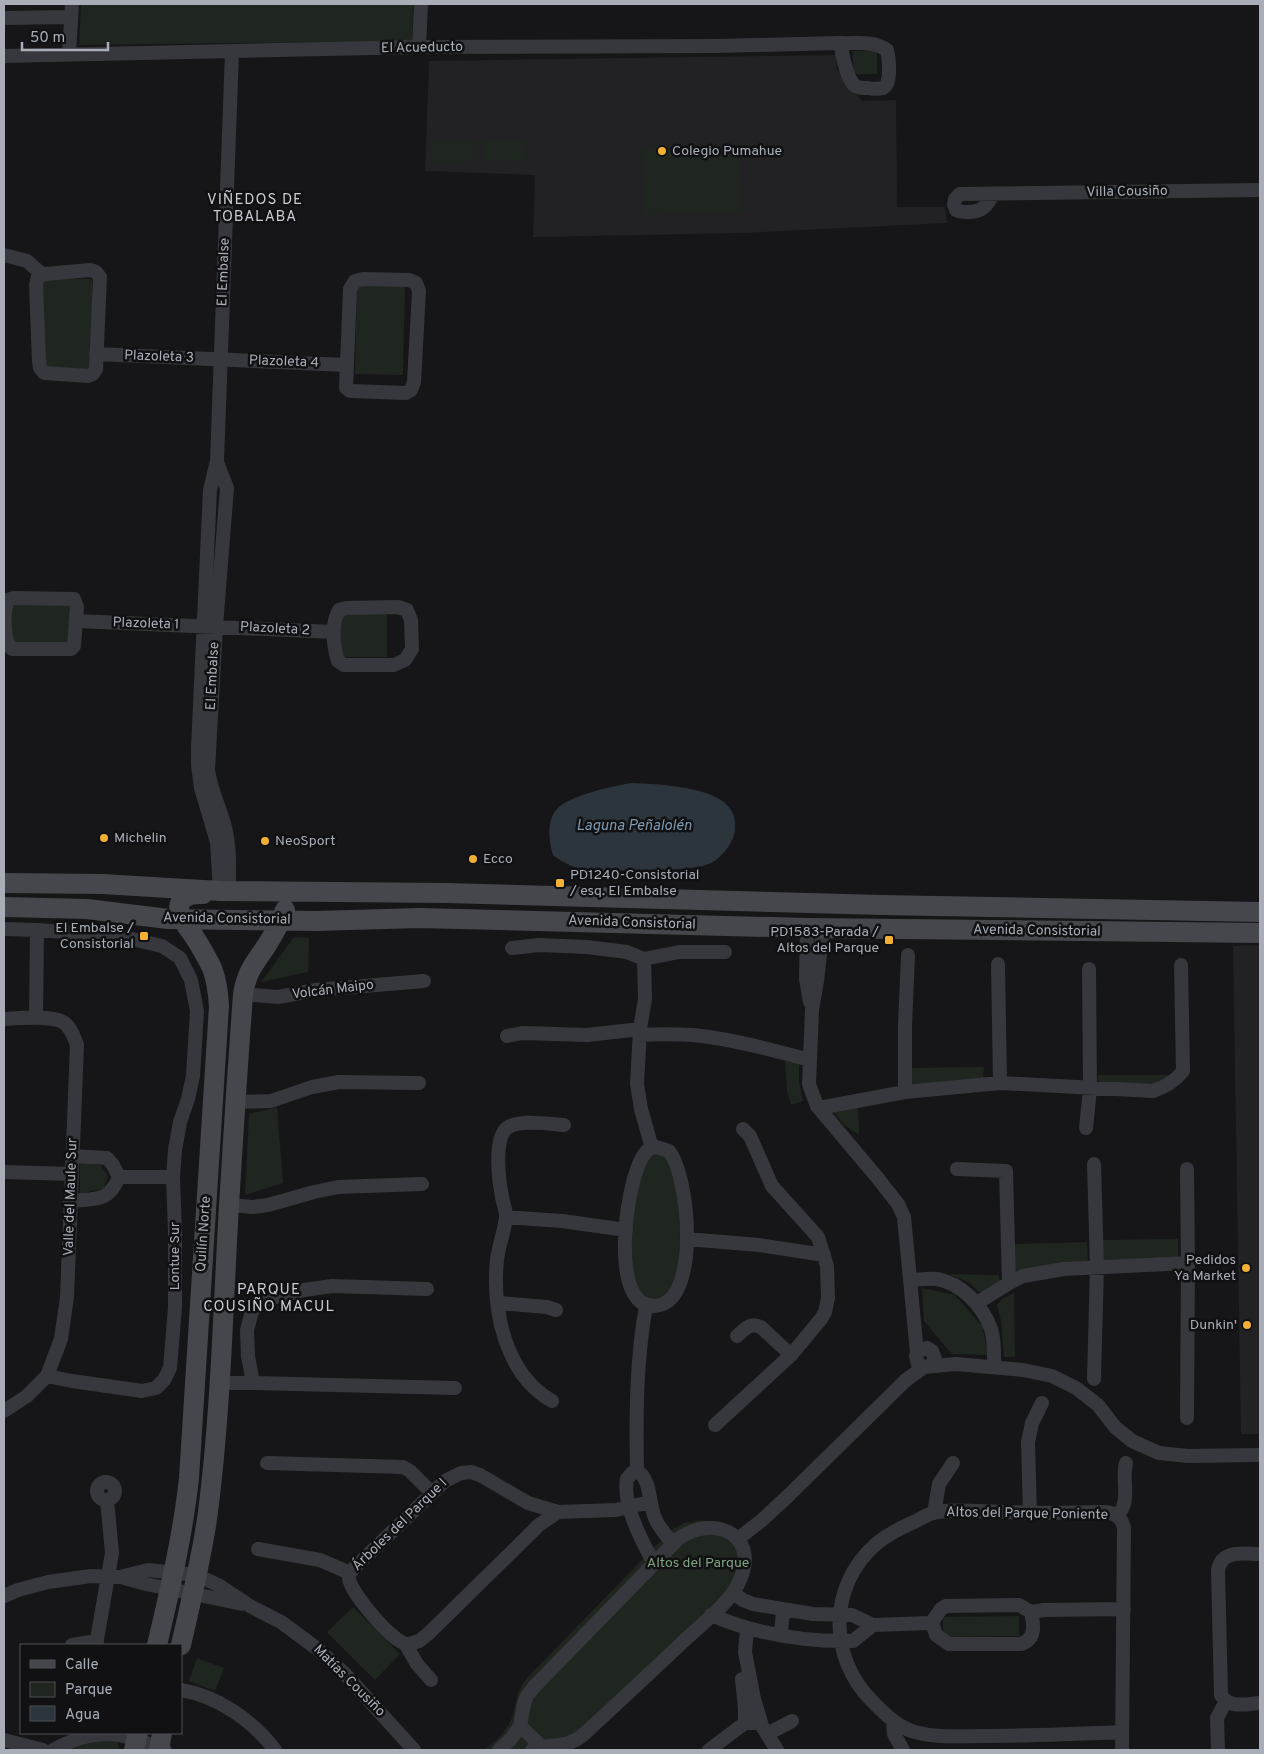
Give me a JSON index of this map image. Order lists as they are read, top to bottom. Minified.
{"streets":{"main road":["Avenida Consistorial","Quilín Norte"],"street":["El Acueducto","Villa Cousiño","El Embalse","Plazoleta 3","Plazoleta 4","Plazoleta 1","Plazoleta 2","Volcán Maipo","Valle del Maule Sur","Lontue Sur","Altos del Parque Poniente","Árboles del Parque I","Matías Cousiño"]},"crossings":[["El Acueducto","El Embalse"],["El Embalse","Plazoleta 3"],["El Embalse","Plazoleta 4"],["El Embalse","Plazoleta 1"],["El Embalse","Plazoleta 2"],["El Embalse","Avenida Consistorial"],["Plazoleta 3","Plazoleta 4"],["Plazoleta 1","Plazoleta 2"],["Avenida Consistorial","Quilín Norte"],["Volcán Maipo","Quilín Norte"],["Valle del Maule Sur","Lontue Sur"],["Quilín Norte","Matías Cousiño"]],"districts":["VIÑEDOS DE TOBALABA","PARQUE COUSIÑO MACUL"],"water":["Laguna Peñalolén"],"parks":["Altos del Parque"],"places":{"other":["Colegio Pumahue","Michelin","NeoSport","Ecco","Pedidos Ya Market","Dunkin'"],"transit":["PD1240-Consistorial / esq. El Embalse","El Embalse / Consistorial","PD1583-Parada / Altos del Parque"]},"legend":["Calle","Parque","Agua"],"scale_bar":"50 m"}
